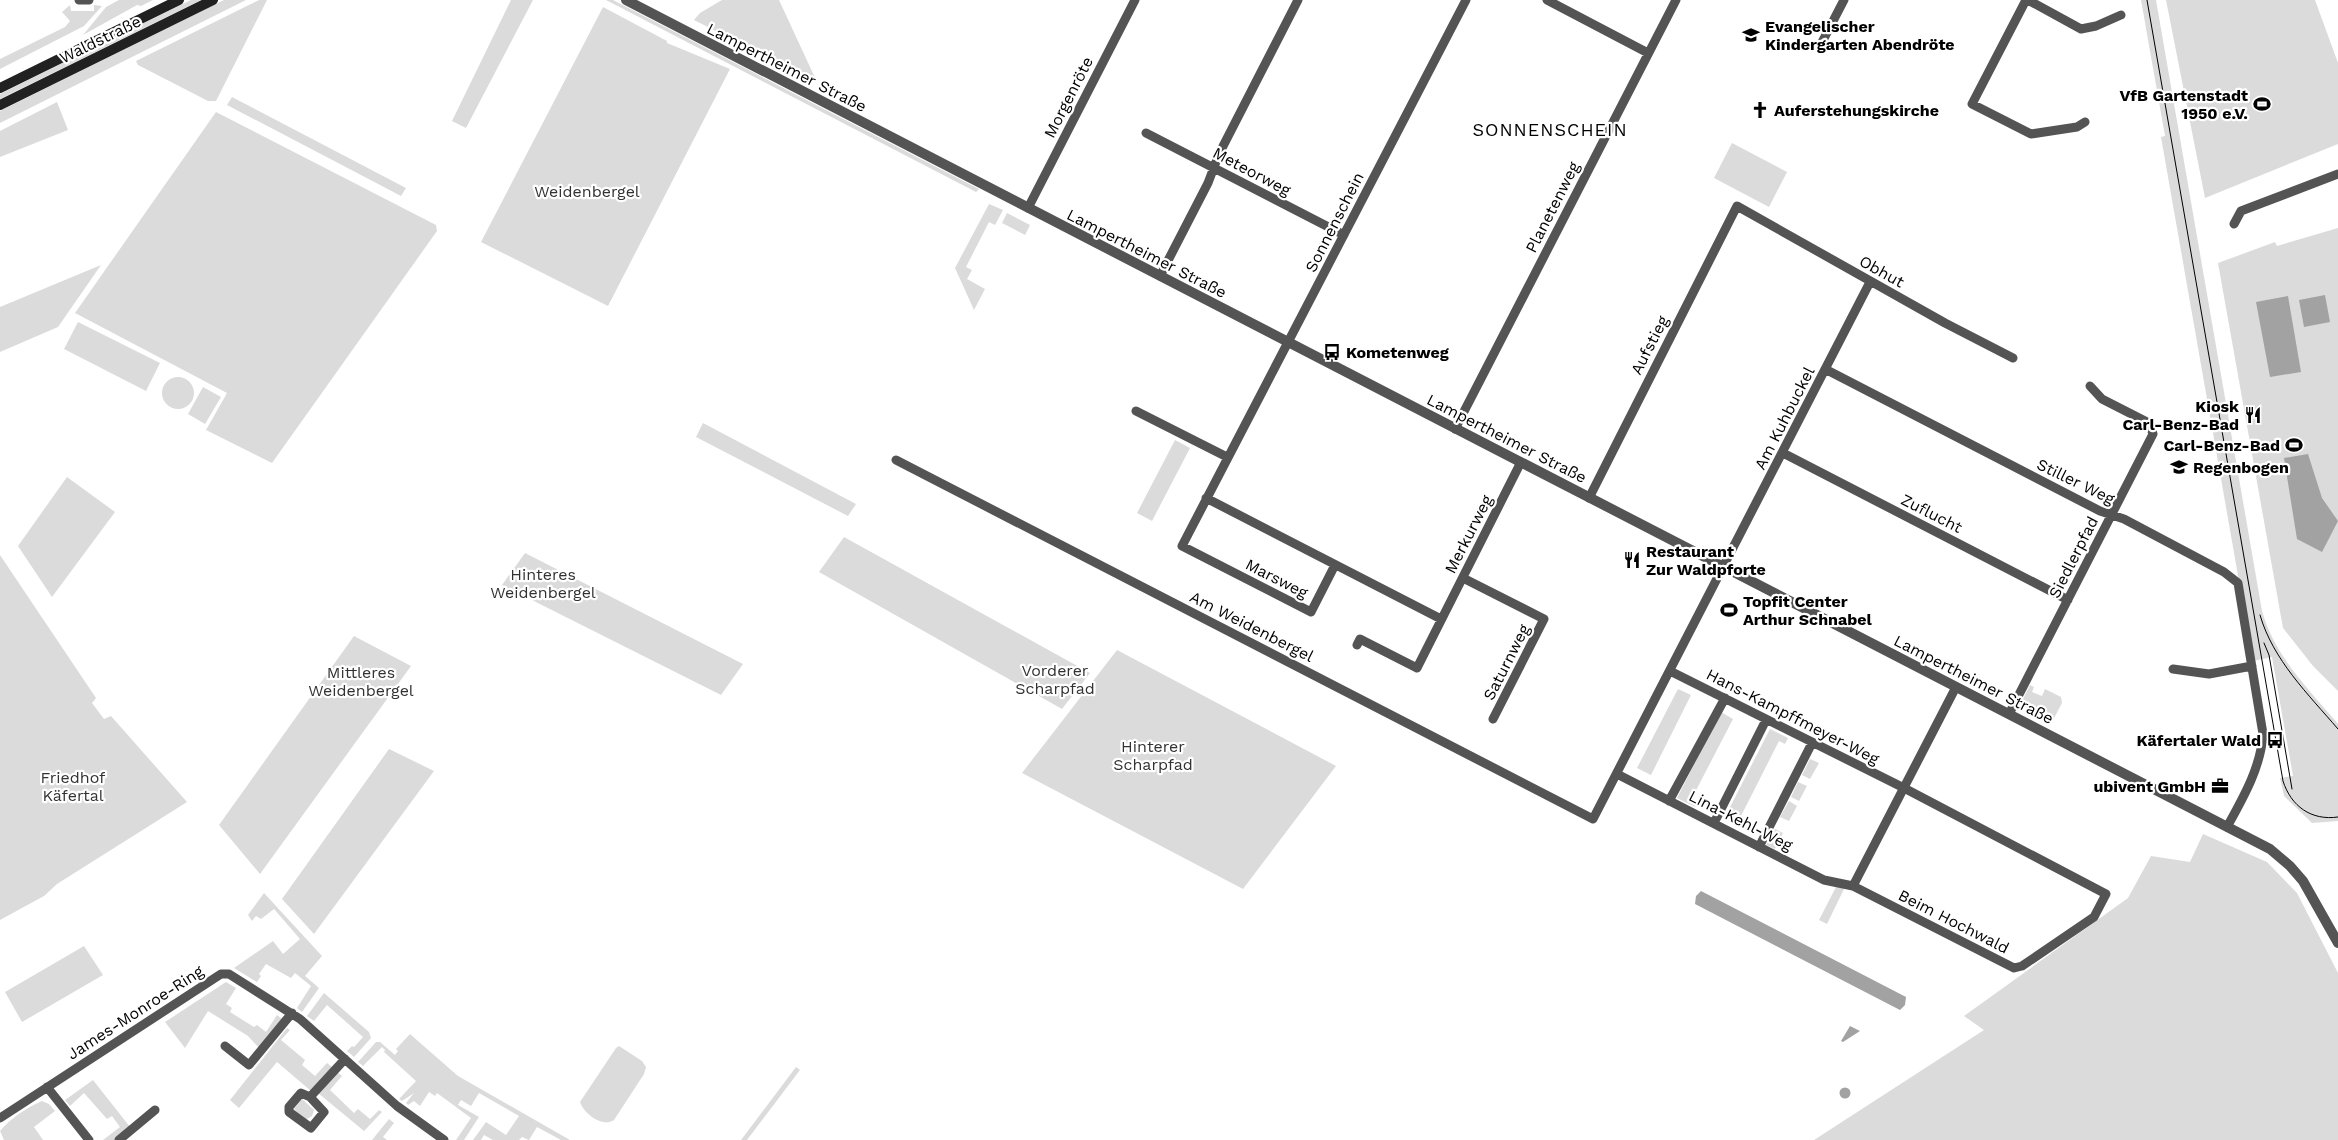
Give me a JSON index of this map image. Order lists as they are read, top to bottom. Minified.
{"streets":{"main road":["Waldstraße"],"street":["Lampertheimer Straße","Morgenröte","Meteorweg","Planetenweg","Sonnenschein","Obhut","Aufstieg","Am Kuhbuckel","Stiller Weg","Zuflucht","Merkurweg","Siedlerpfad","Marsweg","Am Weidenbergel","Saturnweg","Hans-Kampffmeyer-Weg","Lina-Kehl-Weg","Beim Hochwald","James-Monroe-Ring"]},"crossings":[["Lampertheimer Straße","Morgenröte"],["Lampertheimer Straße","Planetenweg"],["Lampertheimer Straße","Sonnenschein"],["Lampertheimer Straße","Aufstieg"],["Lampertheimer Straße","Am Kuhbuckel"],["Lampertheimer Straße","Stiller Weg"],["Lampertheimer Straße","Merkurweg"],["Lampertheimer Straße","Siedlerpfad"],["Meteorweg","Sonnenschein"],["Sonnenschein","Marsweg"],["Obhut","Aufstieg"],["Obhut","Am Kuhbuckel"],["Am Kuhbuckel","Stiller Weg"],["Am Kuhbuckel","Zuflucht"],["Stiller Weg","Siedlerpfad"],["Zuflucht","Siedlerpfad"],["Merkurweg","Saturnweg"],["Am Weidenbergel","Lina-Kehl-Weg"],["Hans-Kampffmeyer-Weg","Beim Hochwald"],["Lina-Kehl-Weg","Beim Hochwald"]],"districts":["SONNENSCHEIN"],"parks":["Weidenbergel","Hinteres Weidenbergel","Vorderer Scharpfad","Mittleres Weidenbergel","Hinterer Scharpfad","Friedhof Käfertal"],"places":{"school or university":["Evangelischer Kindergarten Abendröte","Regenbogen"],"sports":["VfB Gartenstadt 1950 e.V.","Carl-Benz-Bad","Topfit Center Arthur Schnabel"],"church":["Auferstehungskirche"],"bus stop":["Kometenweg","Käfertaler Wald"],"restaurant":["Kiosk Carl-Benz-Bad","Restaurant Zur Waldpforte"],"office":["ubivent GmbH"]}}
